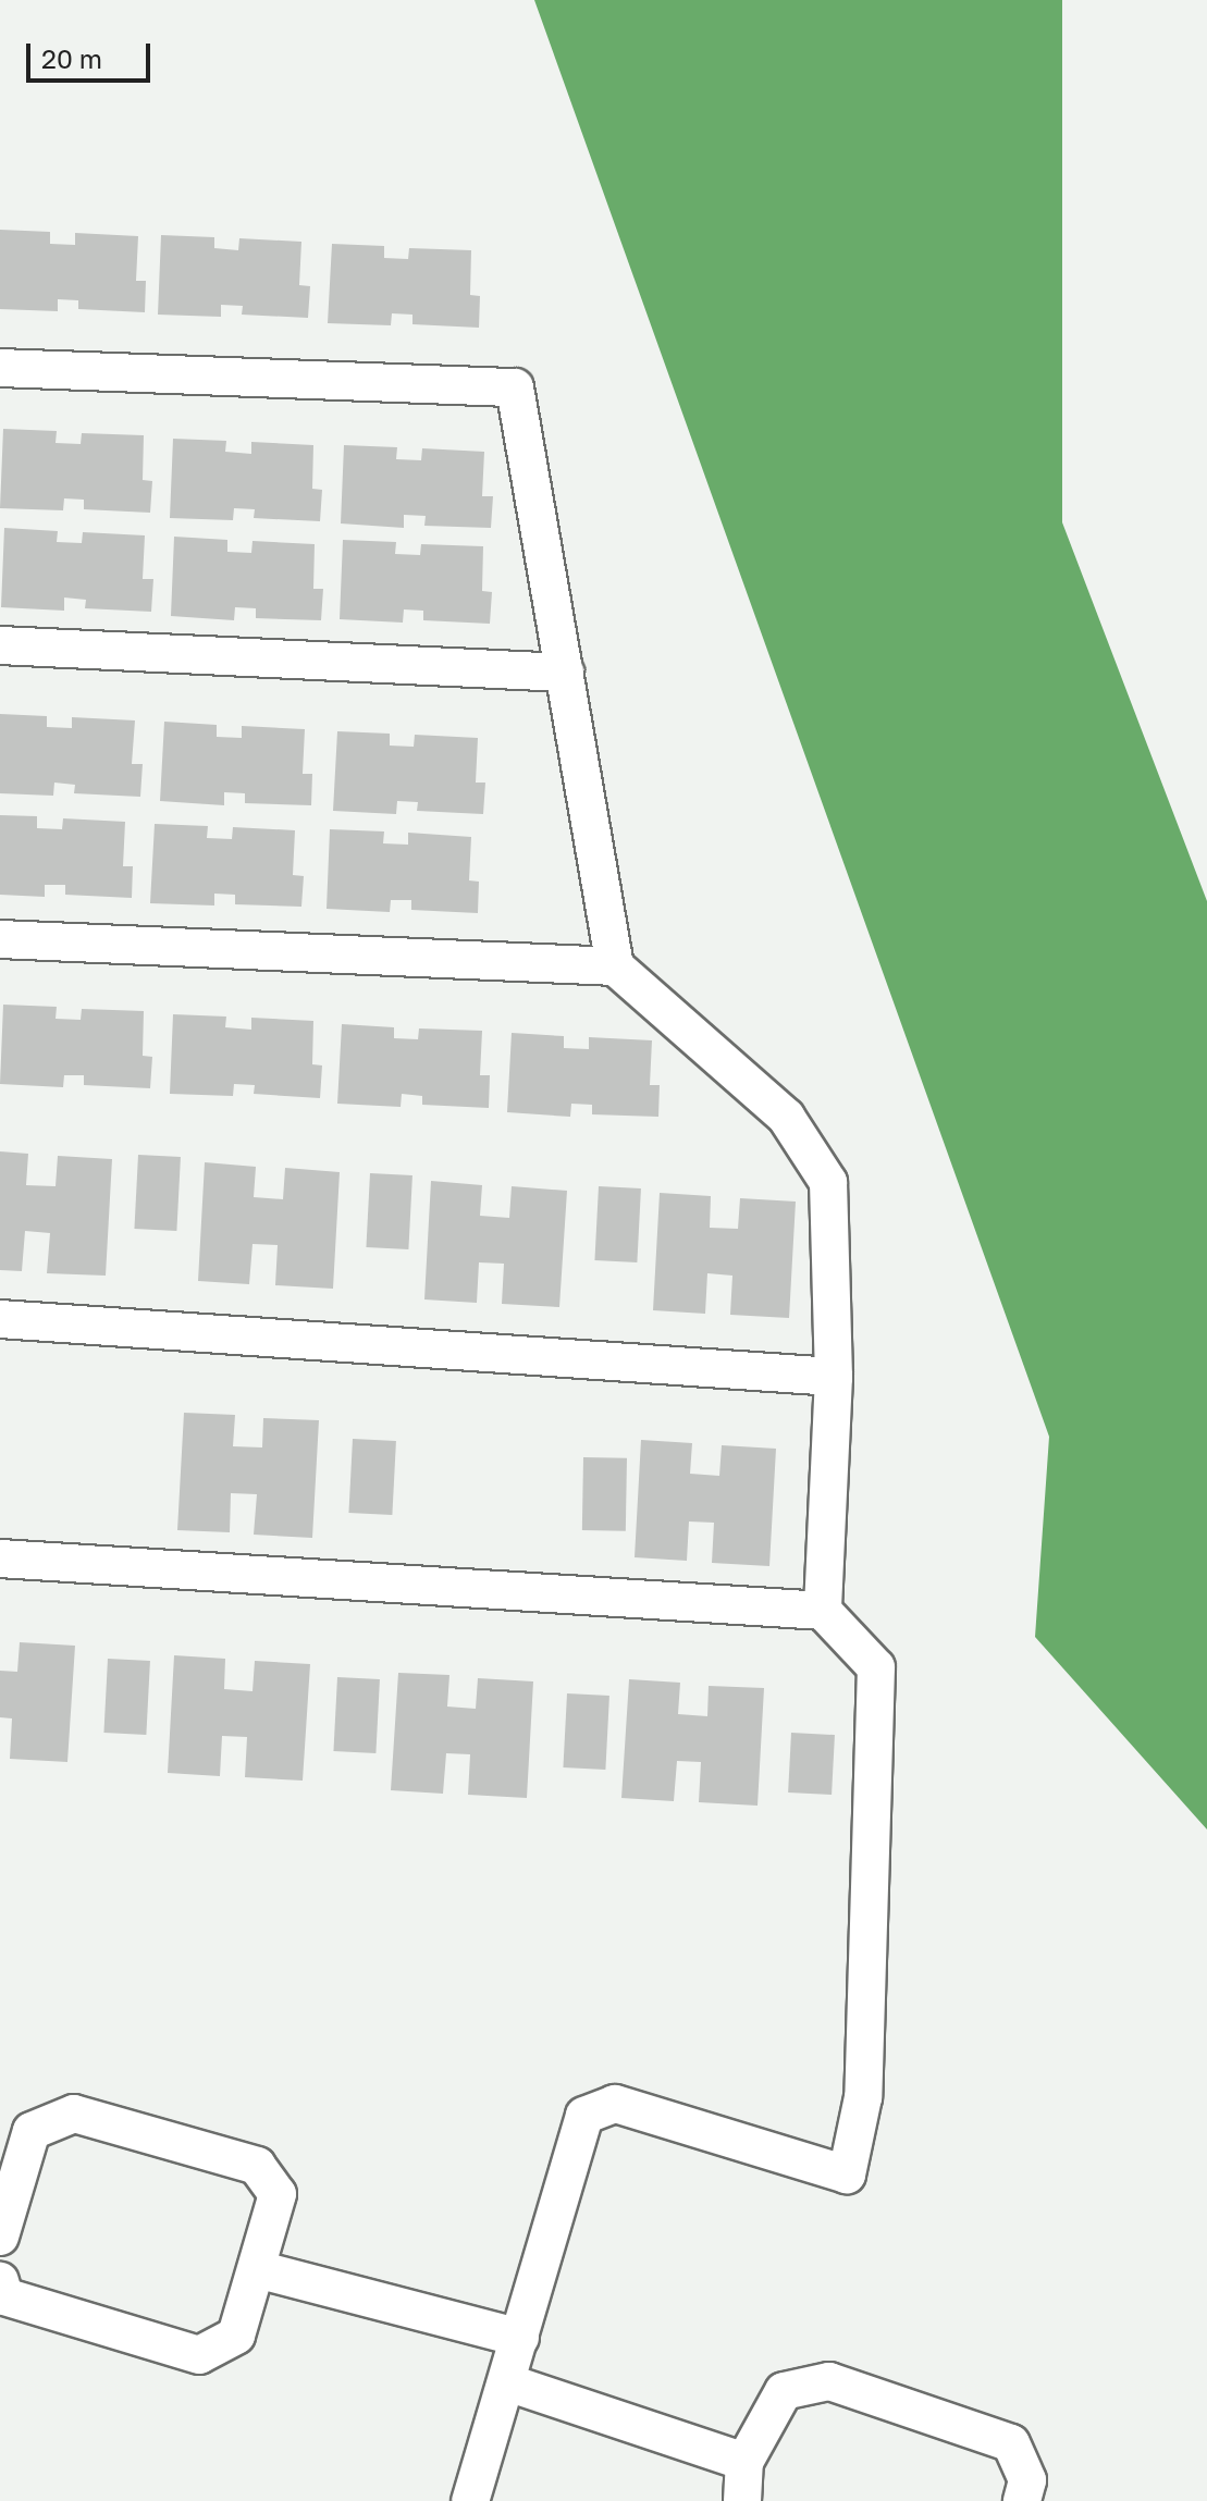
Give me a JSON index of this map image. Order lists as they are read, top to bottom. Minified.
{"scale_bar":"20 m"}
